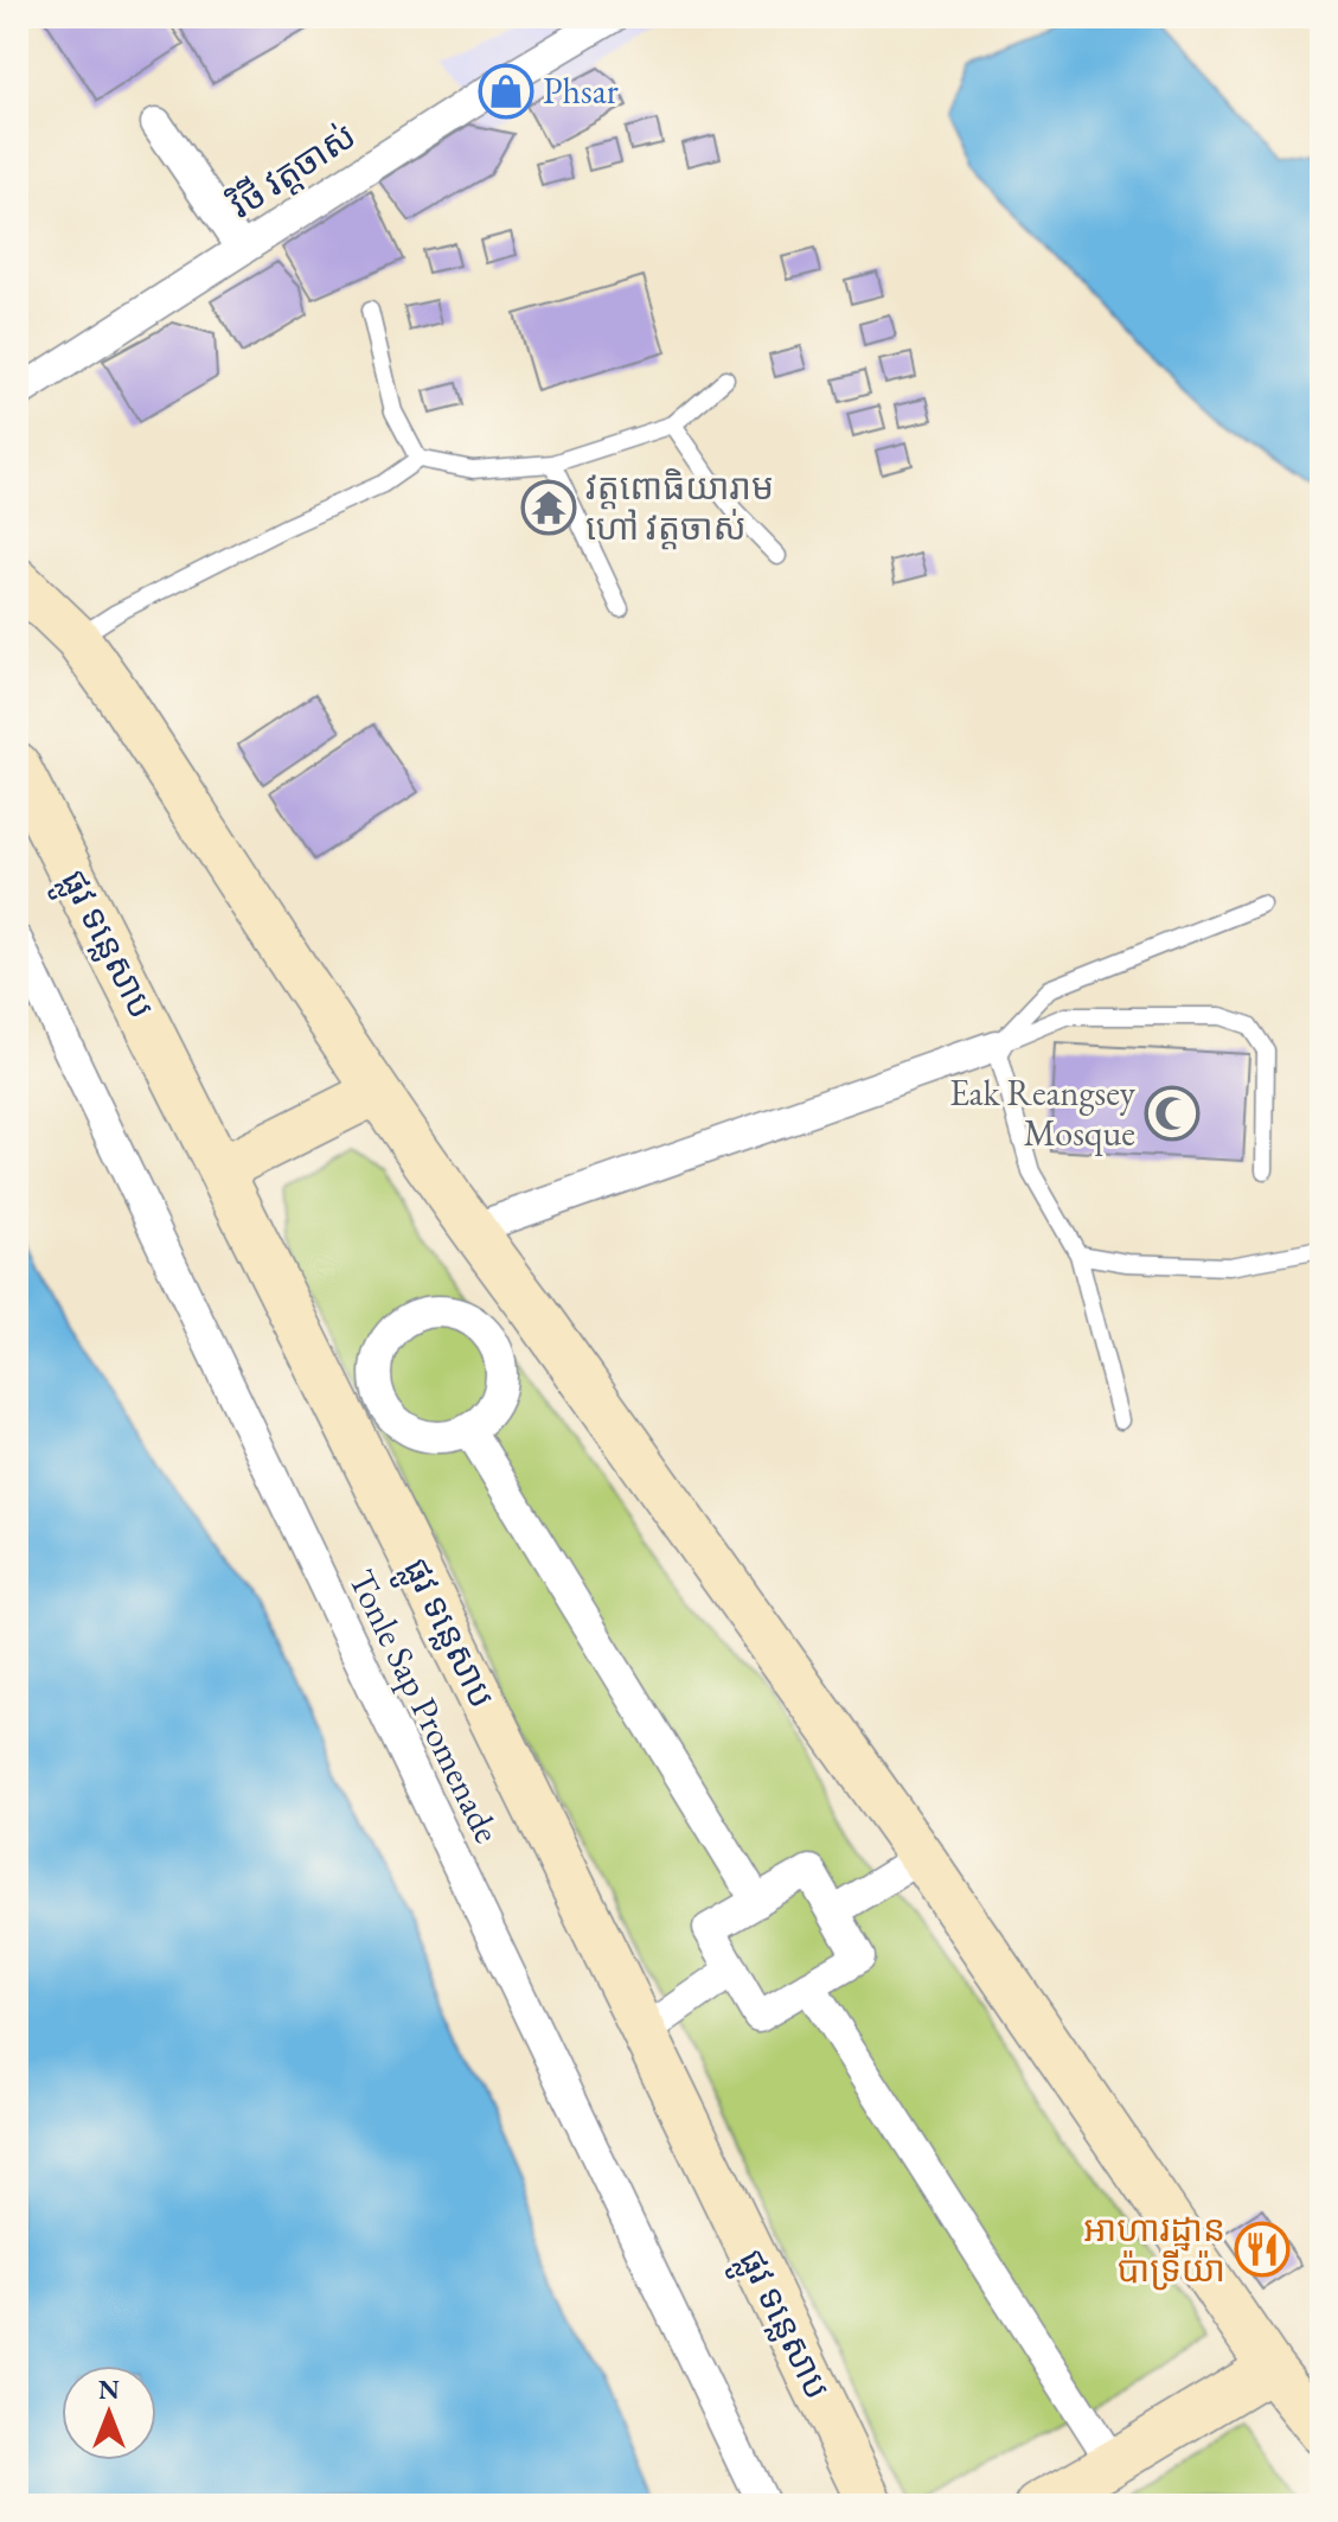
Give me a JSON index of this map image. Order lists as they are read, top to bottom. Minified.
{"streets":{"street":["វិថី វត្តចាស់","ផ្លូវ ទន្លេសាប","Tonle Sap Promenade"]},"places":{"shop":["Phsar"],"temple":["វត្តពោធិយារាម ហៅ វត្តចាស់"],"mosque":["Eak Reangsey Mosque"],"restaurant":["អាហារដ្ឋាន ប៉ាទ្រីយ៉ា"]},"north":"top"}
